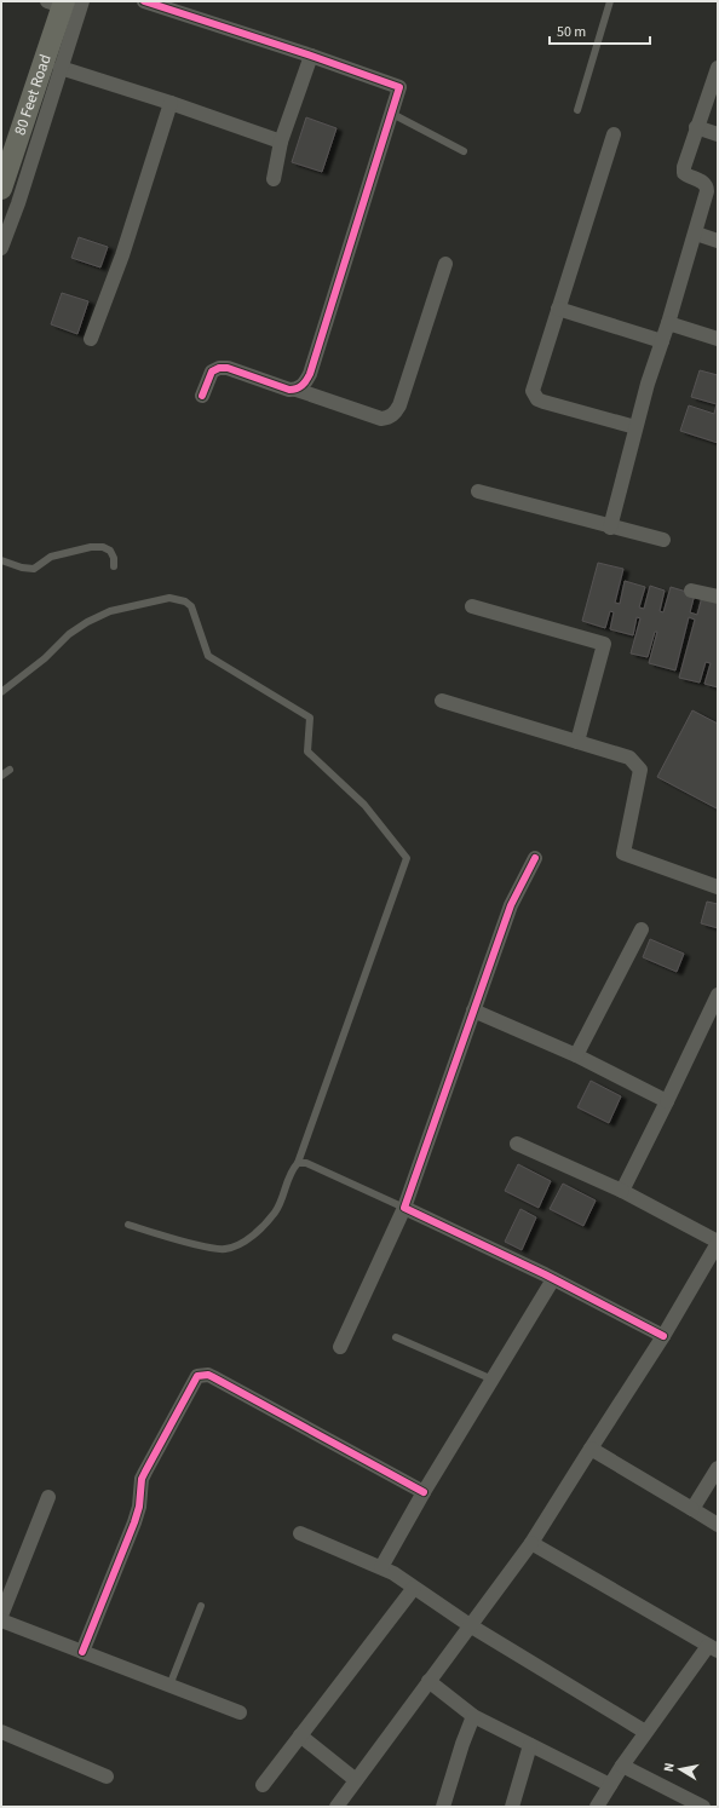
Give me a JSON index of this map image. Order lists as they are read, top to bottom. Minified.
{"streets":{"street":["80 Feet Road"]},"scale_bar":"50 m","north":"left"}
